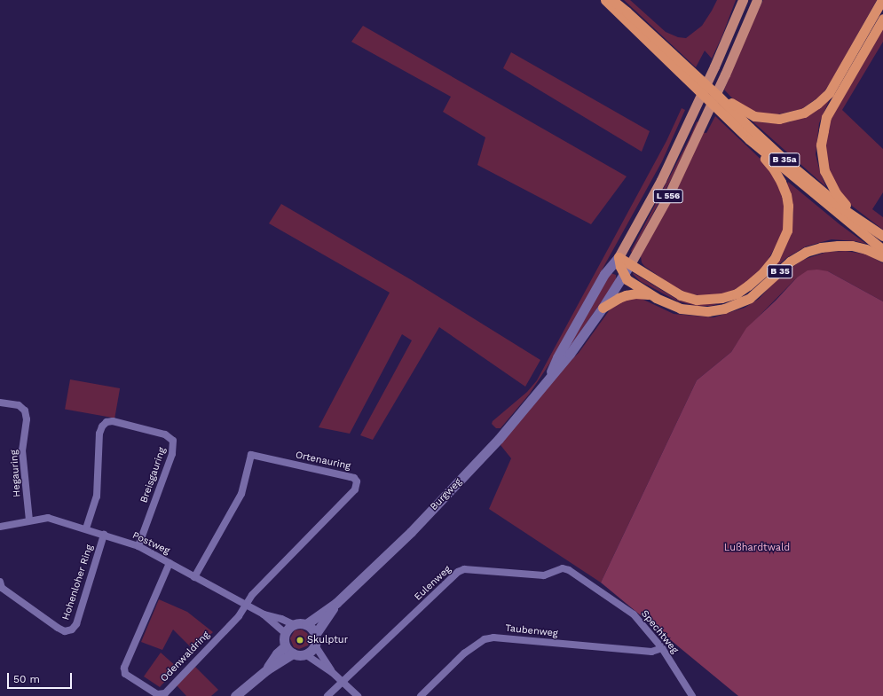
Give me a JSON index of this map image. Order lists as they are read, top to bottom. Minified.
{"streets":{"highway":["B 35a","B 35"],"main road":["L 556"],"street":["Ortenauring","Hegauring","Breisgauring","Burgweg","Postweg","Hohenloher Ring","Eulenweg","Taubenweg","Spechtweg","Odenwaldring"]},"crossings":[["L 556","Burgweg"],["B 35","Burgweg"],["Ortenauring","Postweg"],["Ortenauring","Odenwaldring"],["Hegauring","Postweg"],["Breisgauring","Postweg"],["Burgweg","Postweg"],["Postweg","Hohenloher Ring"],["Postweg","Odenwaldring"],["Eulenweg","Spechtweg"],["Taubenweg","Spechtweg"]],"parks":["Lußhardtwald"],"places":["Skulptur"],"scale_bar":"50 m"}
